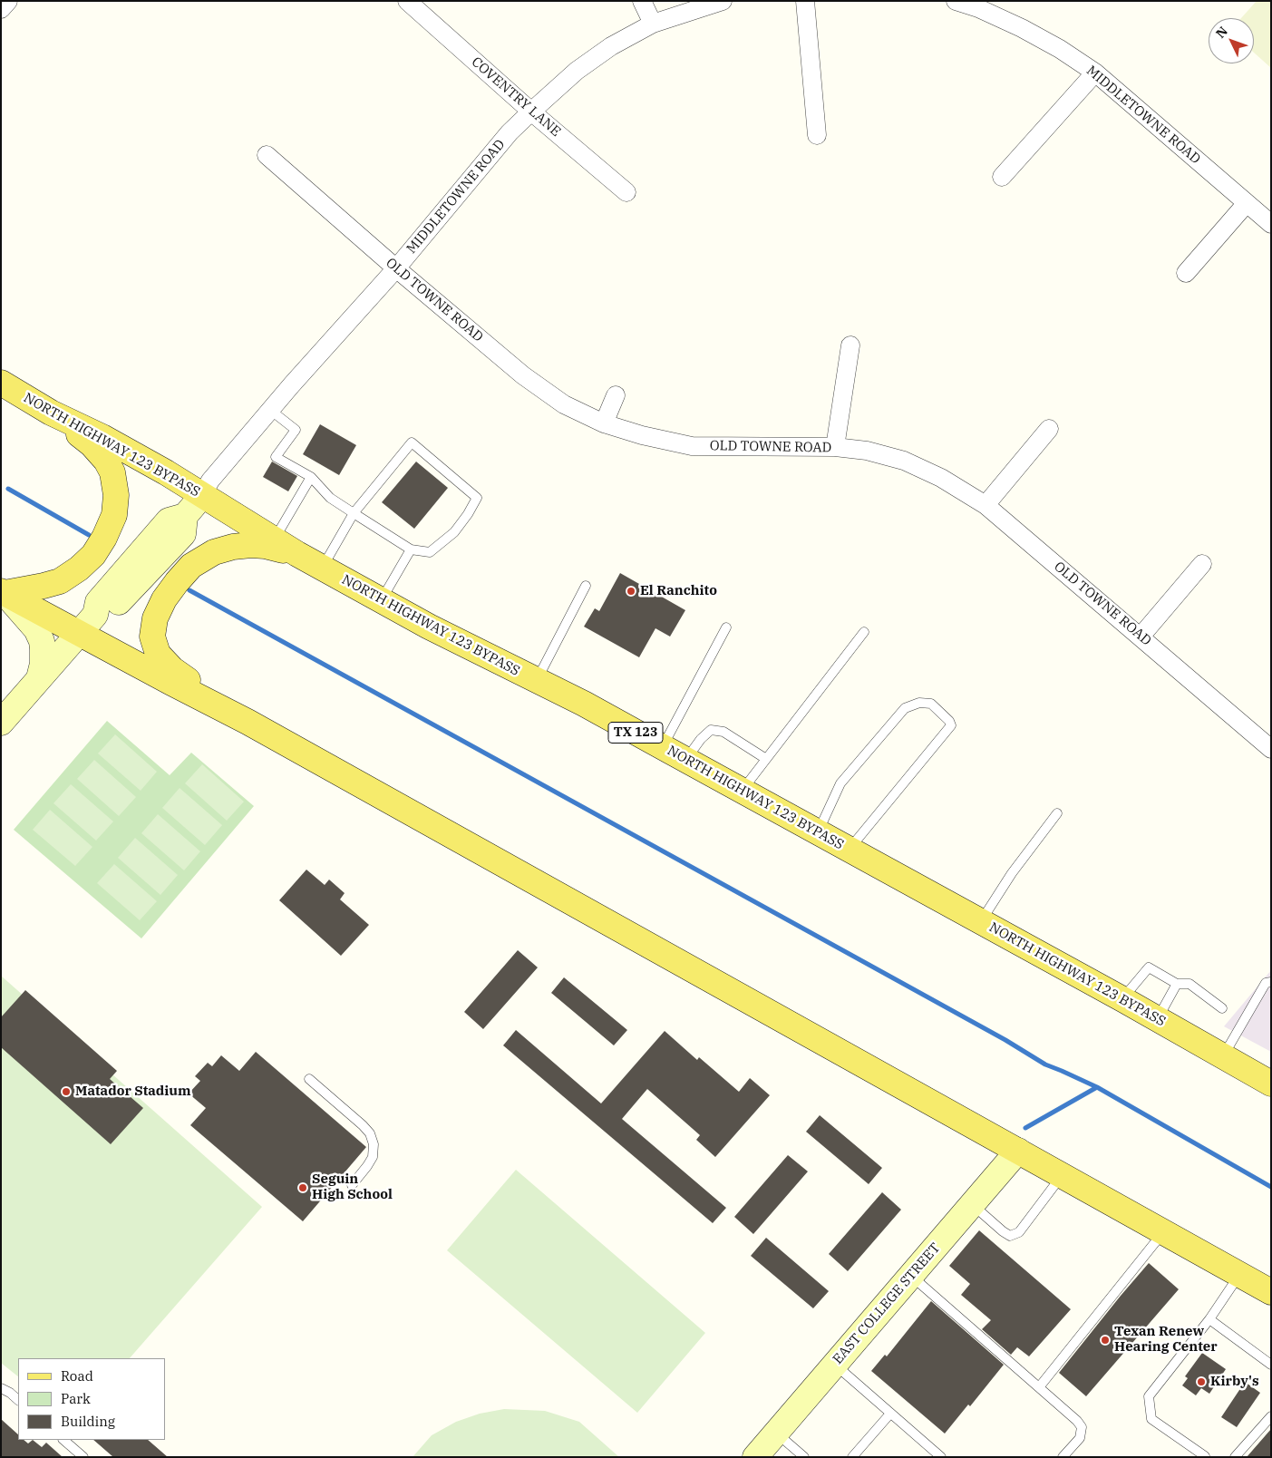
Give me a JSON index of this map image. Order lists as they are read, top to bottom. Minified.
{"streets":{"main road":["NORTH HIGHWAY 123 BYPASS","TX 123"],"street":["COVENTRY LANE","MIDDLETOWNE ROAD","OLD TOWNE ROAD","EAST COLLEGE STREET"]},"crossings":[["COVENTRY LANE","MIDDLETOWNE ROAD"],["MIDDLETOWNE ROAD","OLD TOWNE ROAD"],["MIDDLETOWNE ROAD","NORTH HIGHWAY 123 BYPASS"]],"places":["El Ranchito","Matador Stadium","Seguin High School","Texan Renew Hearing Center","Kirby's"],"legend":["Road","Park","Building"],"north":"top left"}
